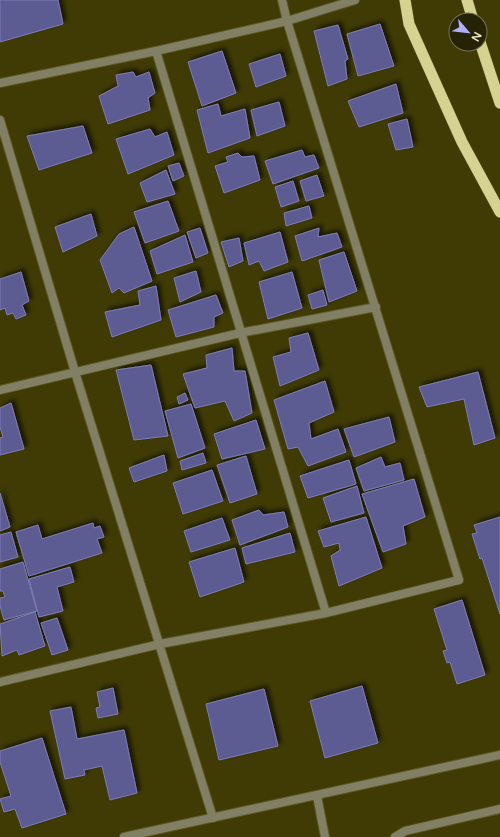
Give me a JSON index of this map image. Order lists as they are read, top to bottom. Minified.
{"north":"bottom right"}
